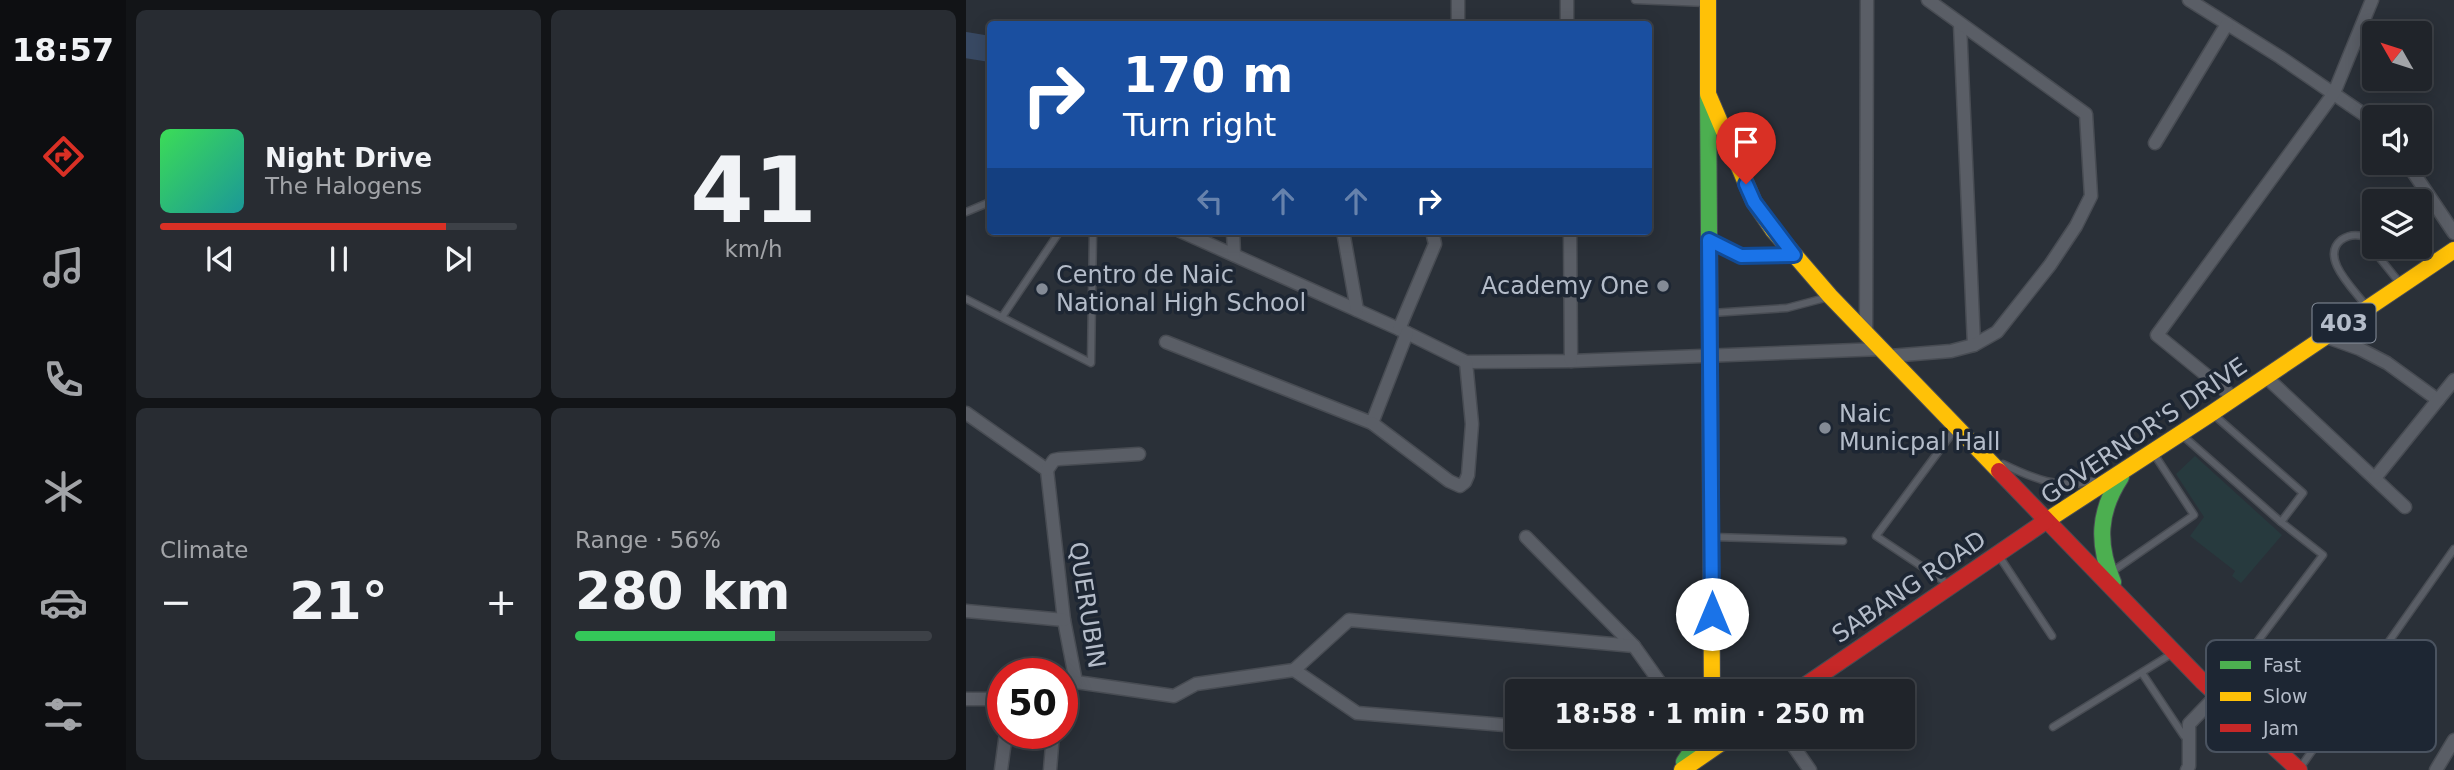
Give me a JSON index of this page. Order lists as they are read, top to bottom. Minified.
{"streets":{"main road":["403","GOVERNOR'S DRIVE","SABANG ROAD"],"street":["QUERUBIN"]},"crossings":[["GOVERNOR'S DRIVE","SABANG ROAD"]],"places":["Academy One","Centro de Naic National High School","Naic Municpal Hall"],"legend":["Fast","Slow","Jam"],"north":"top left","page":{"tabs":"18:57","tile":[["41","km/h"],"Climate",["Range · 56%","280 km"]],"turn":["170 m","Turn right"],"song":["Night Drive","The Halogens"],"heat":["−","21°","+"],"limit":"50","trip":"18:58 · 1 min · 250 m"}}
